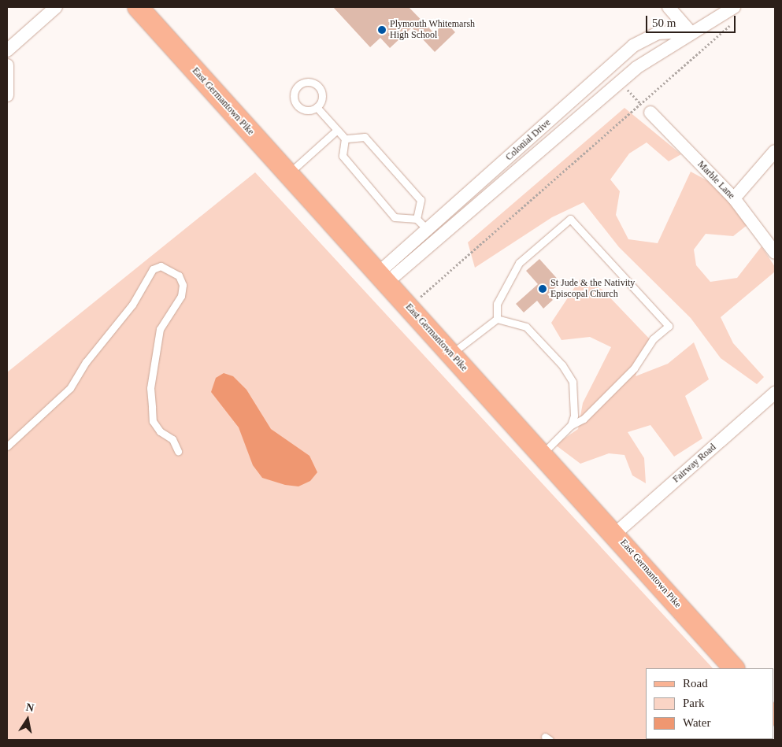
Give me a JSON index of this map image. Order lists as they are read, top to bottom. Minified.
{"streets":{"main road":["East Germantown Pike"],"street":["Colonial Drive","Marble Lane","Fairway Road"]},"crossings":[["East Germantown Pike","Colonial Drive"],["East Germantown Pike","Fairway Road"]],"places":["Plymouth Whitemarsh High School","St Jude & the Nativity Episcopal Church"],"legend":["Road","Park","Water"],"scale_bar":"50 m","north":"top"}
